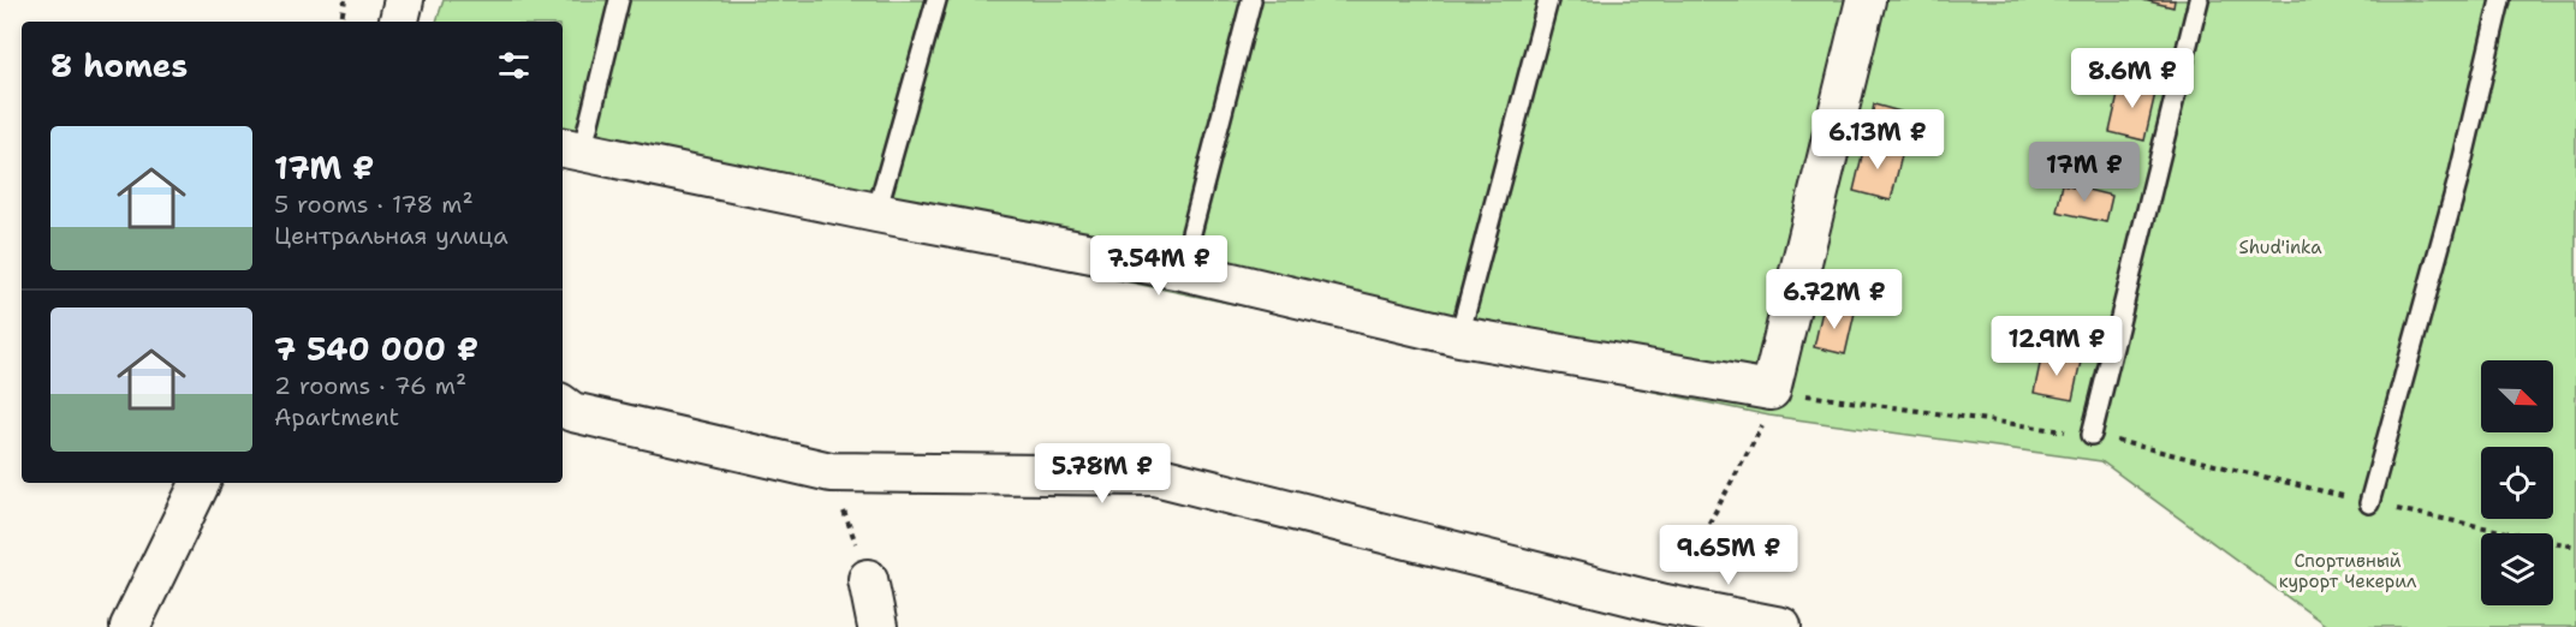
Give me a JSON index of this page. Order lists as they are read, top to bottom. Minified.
{"parks":["Shud'inka","Спортивный курорт Чекерил"],"north":"bottom right","page":{"heading":"8 homes","price":["8.6M ₽","6.13M ₽","17M ₽","7.54M ₽","6.72M ₽","12.9M ₽","5.78M ₽","9.65M ₽"],"list":[{"name":"17M ₽","note":"5 rooms · 178 m² · Центральная улица"},{"name":"7 540 000 ₽","note":"2 rooms · 76 m² · Apartment"}]}}
